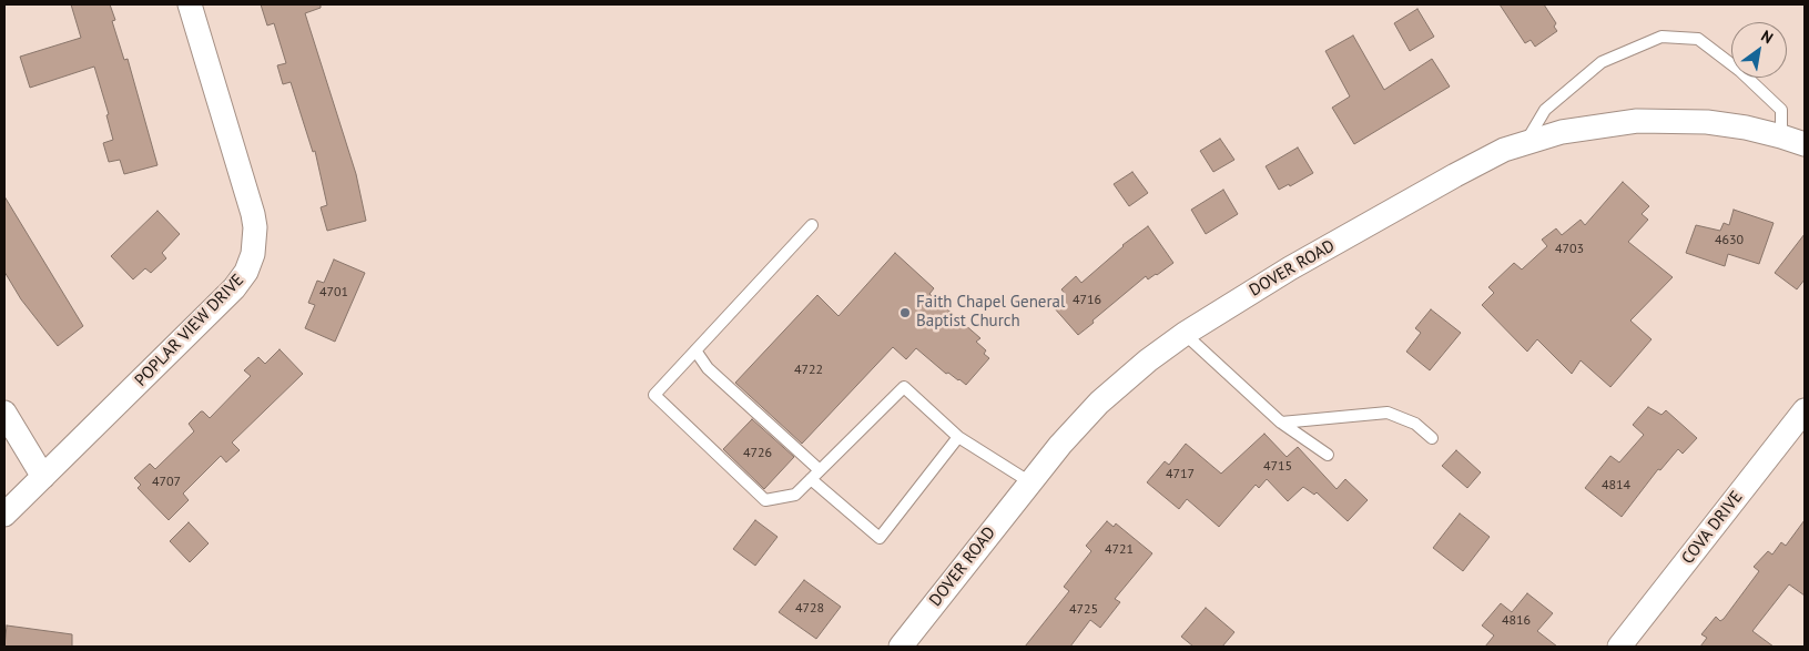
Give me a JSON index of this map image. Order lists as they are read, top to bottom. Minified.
{"streets":{"street":["DOVER ROAD","POPLAR VIEW DRIVE","COVA DRIVE"]},"places":["Faith Chapel General Baptist Church"],"house_numbers":["4630","4703","4701","4716","4722","4726","4715","4717","4707","4814","4721","4728","4725","4816"],"north":"top right"}
